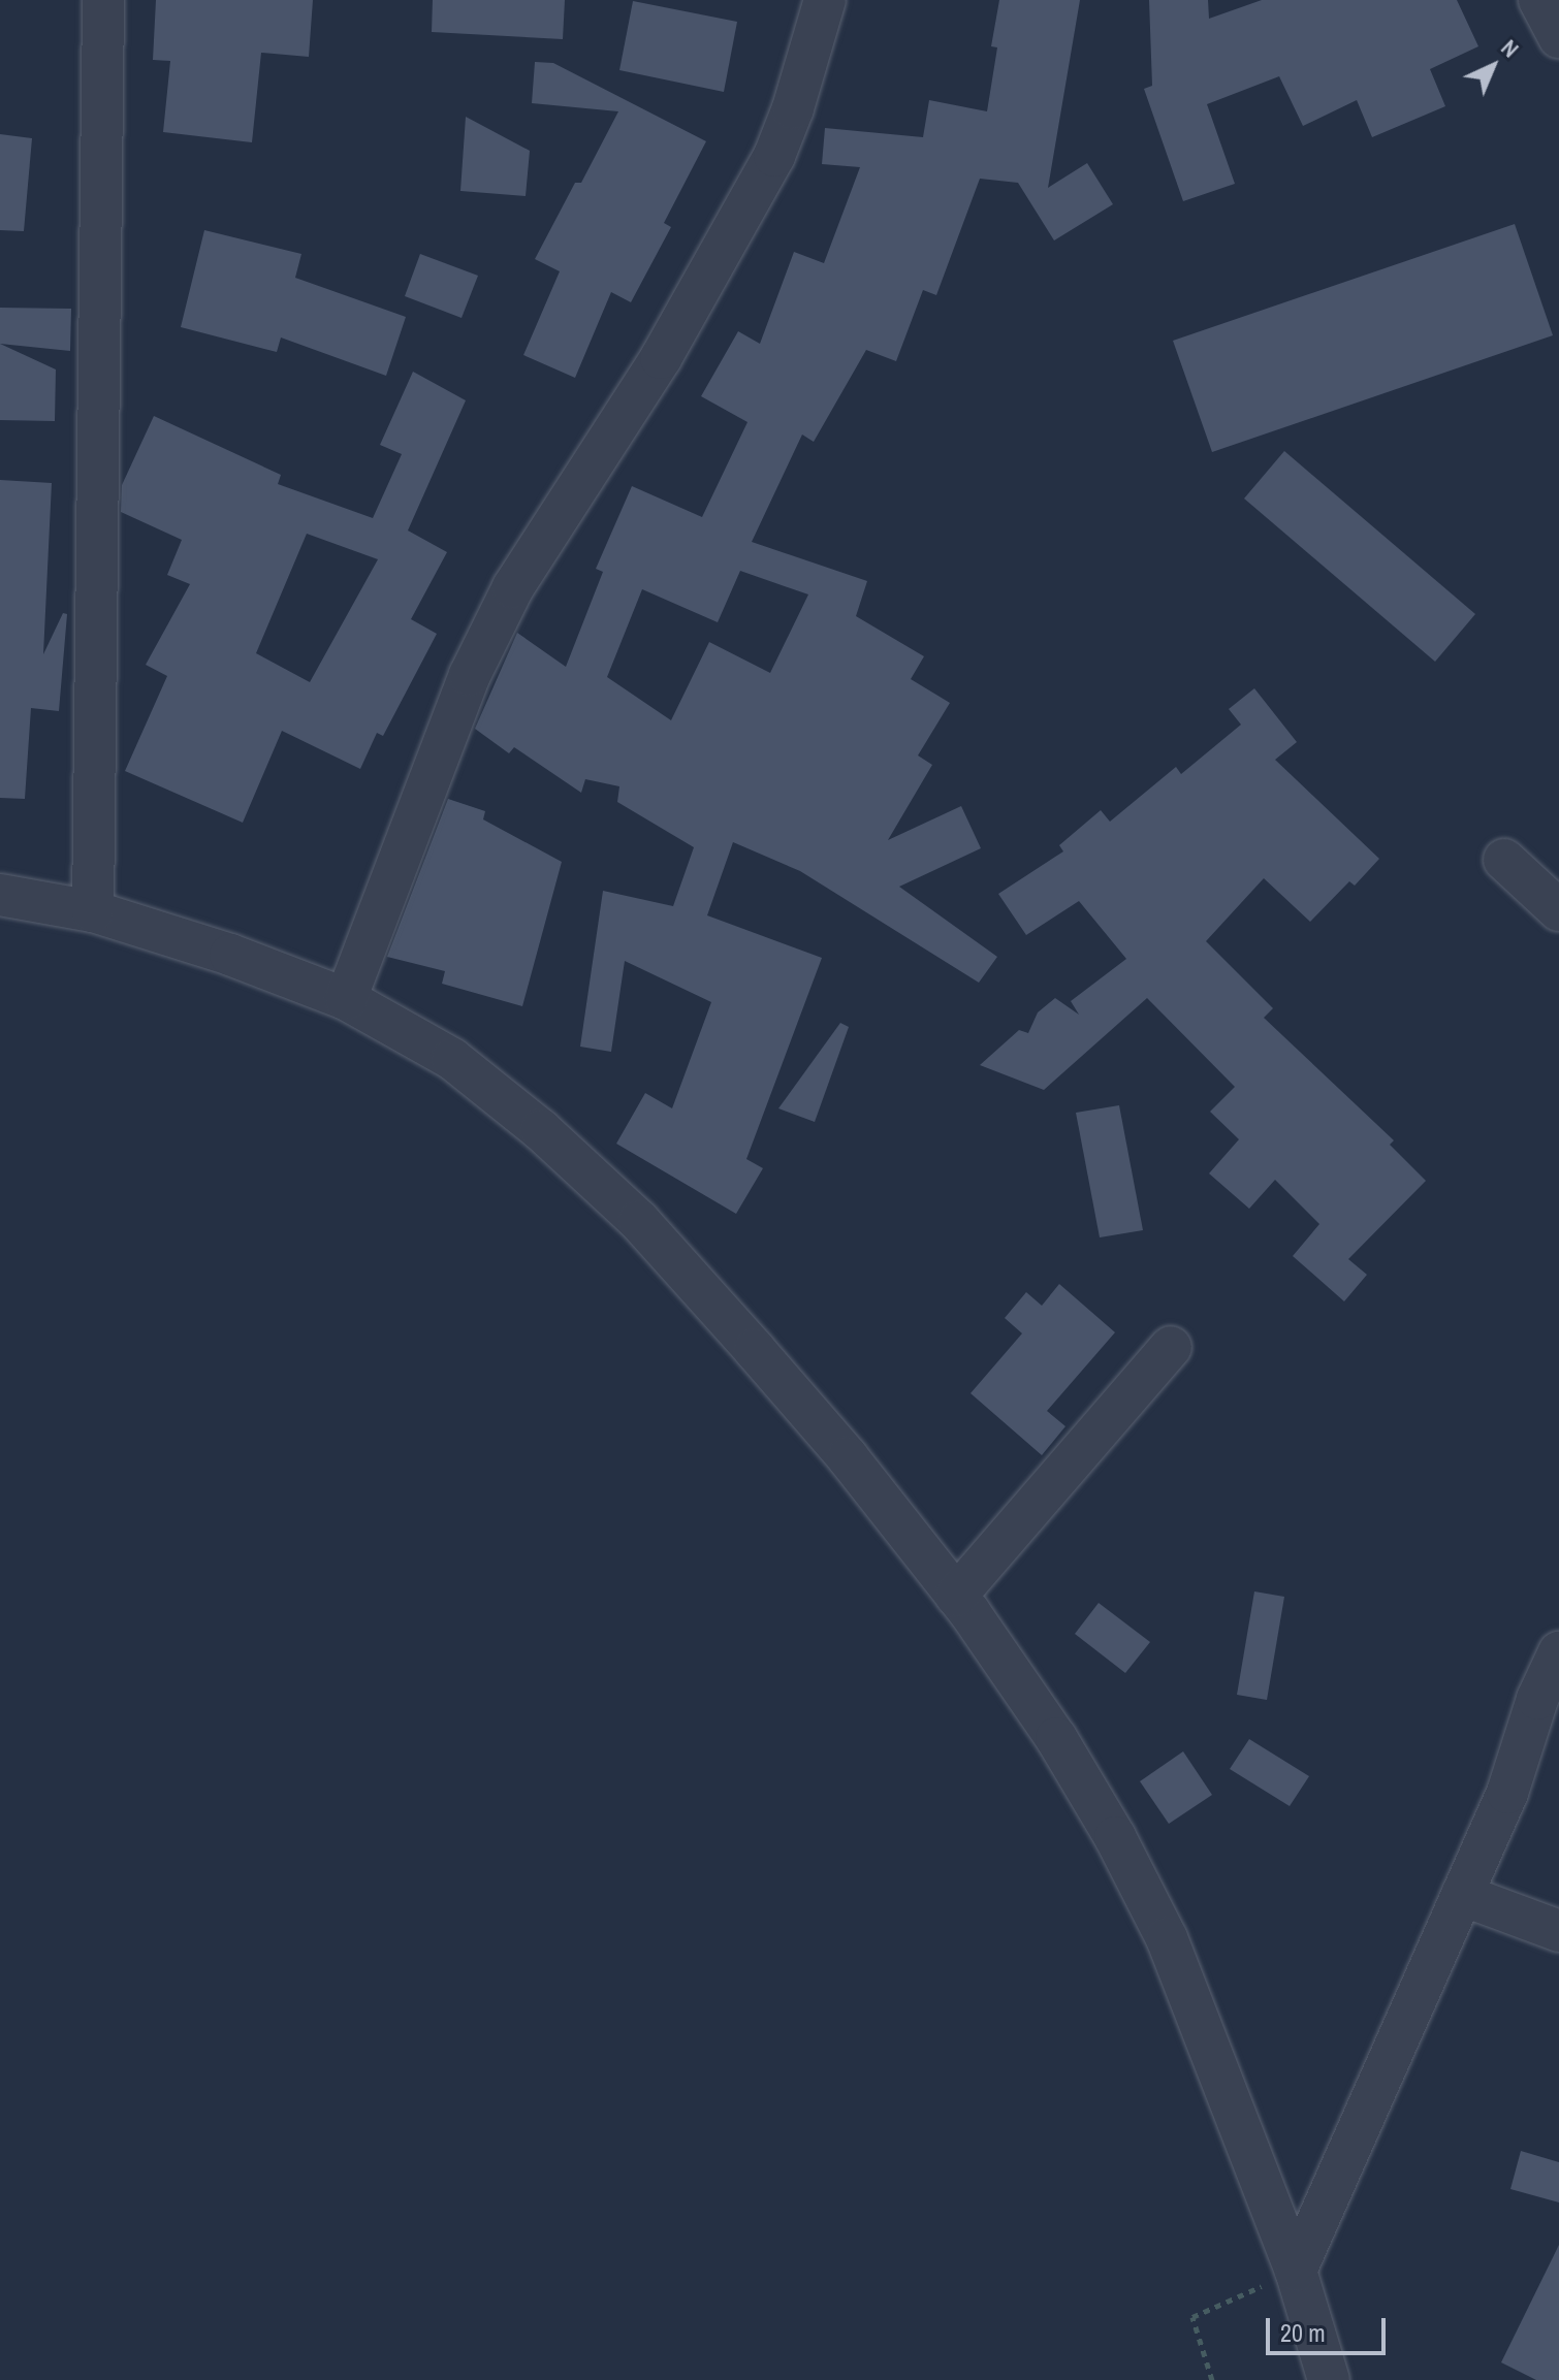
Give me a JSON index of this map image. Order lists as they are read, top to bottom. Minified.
{"scale_bar":"20 m","north":"top right"}
